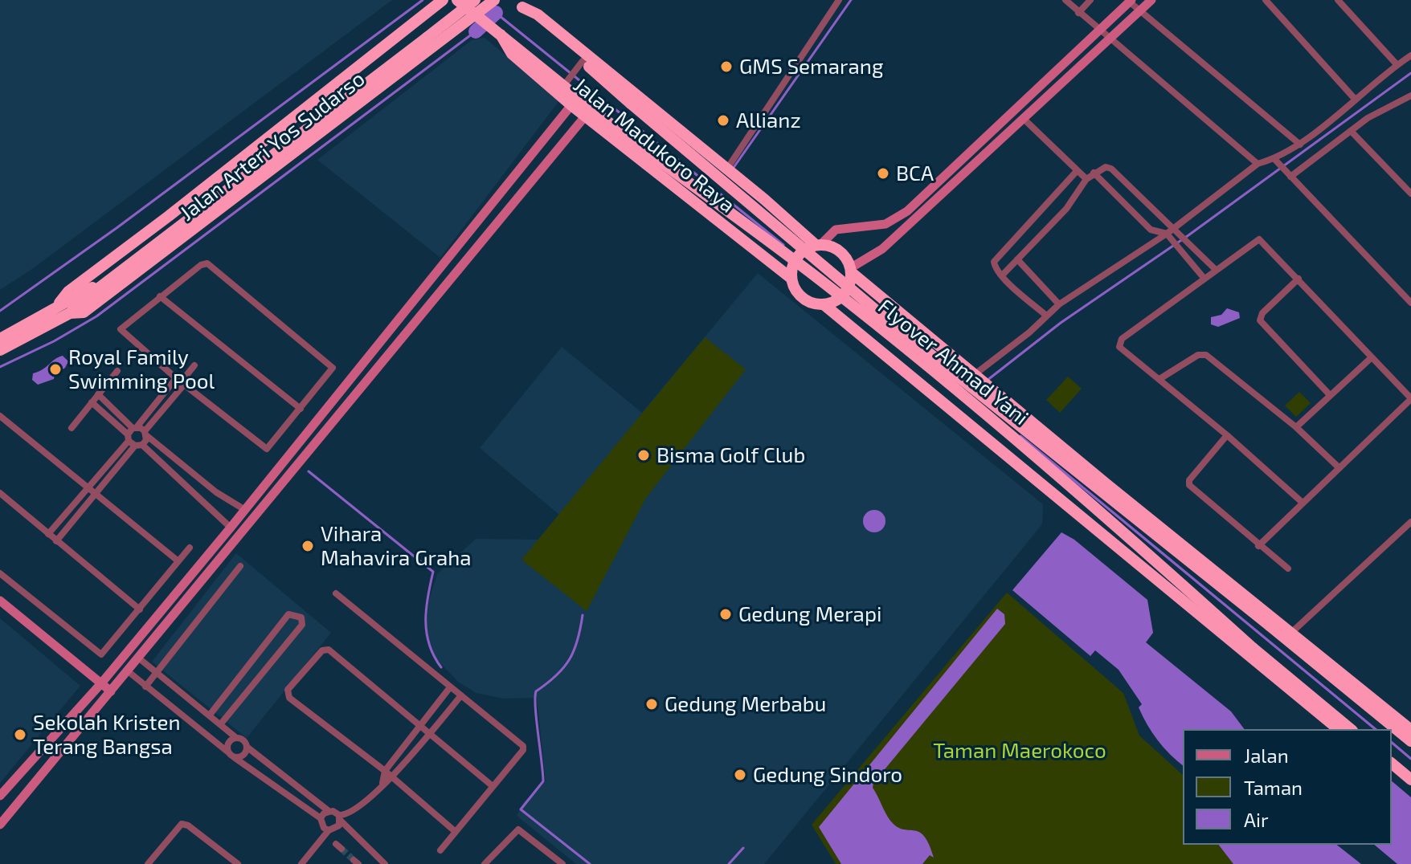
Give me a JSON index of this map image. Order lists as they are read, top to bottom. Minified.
{"streets":{"highway":["Jalan Madukoro Raya","Jalan Arteri Yos Sudarso","Flyover Ahmad Yani"]},"crossings":[["Jalan Madukoro Raya","Jalan Arteri Yos Sudarso"],["Jalan Madukoro Raya","Flyover Ahmad Yani"]],"parks":["Taman Maerokoco"],"places":["GMS Semarang","Allianz","BCA","Royal Family Swimming Pool","Bisma Golf Club","Vihara Mahavira Graha","Gedung Merapi","Gedung Merbabu","Sekolah Kristen Terang Bangsa","Gedung Sindoro"],"legend":["Jalan","Taman","Air"]}
